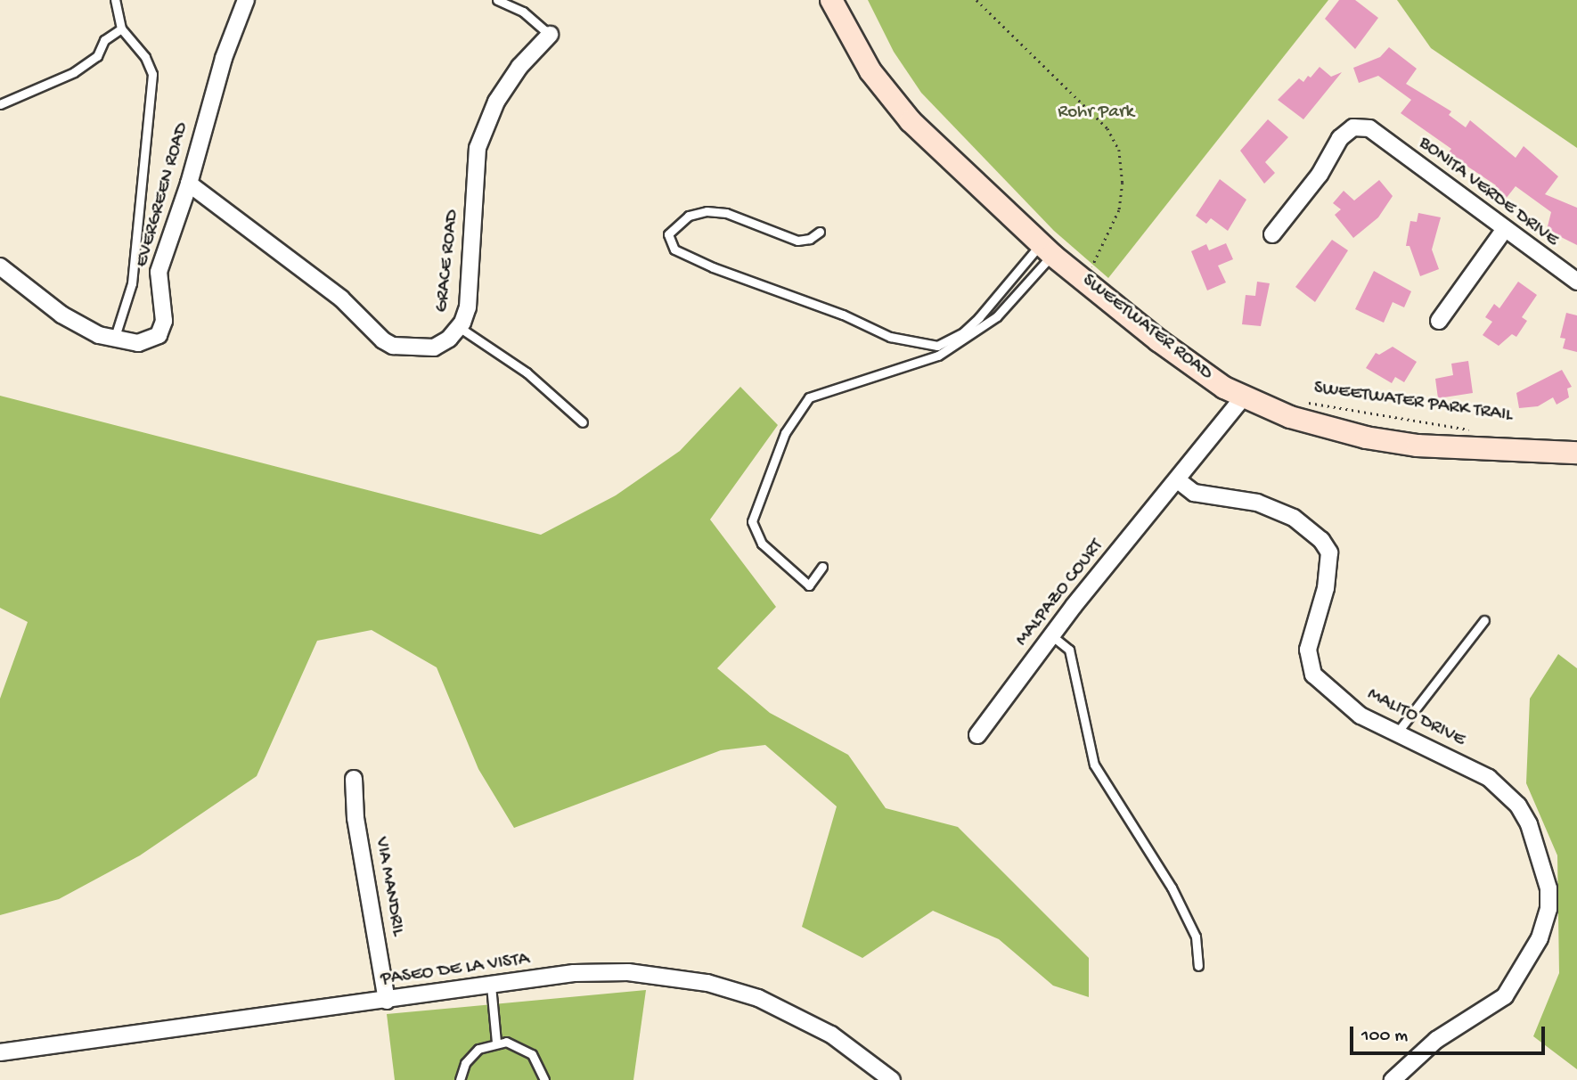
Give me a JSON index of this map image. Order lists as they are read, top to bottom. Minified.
{"streets":{"main road":["SWEETWATER ROAD"],"street":["BONITA VERDE DRIVE","EVERGREEN ROAD","GRACE ROAD","MALPAZO COURT","MALITO DRIVE","VIA MANDRIL","PASEO DE LA VISTA"],"path":["SWEETWATER PARK TRAIL"]},"crossings":[["EVERGREEN ROAD","GRACE ROAD"],["MALPAZO COURT","MALITO DRIVE"],["VIA MANDRIL","PASEO DE LA VISTA"]],"parks":["Rohr Park"],"scale_bar":"100 m"}
